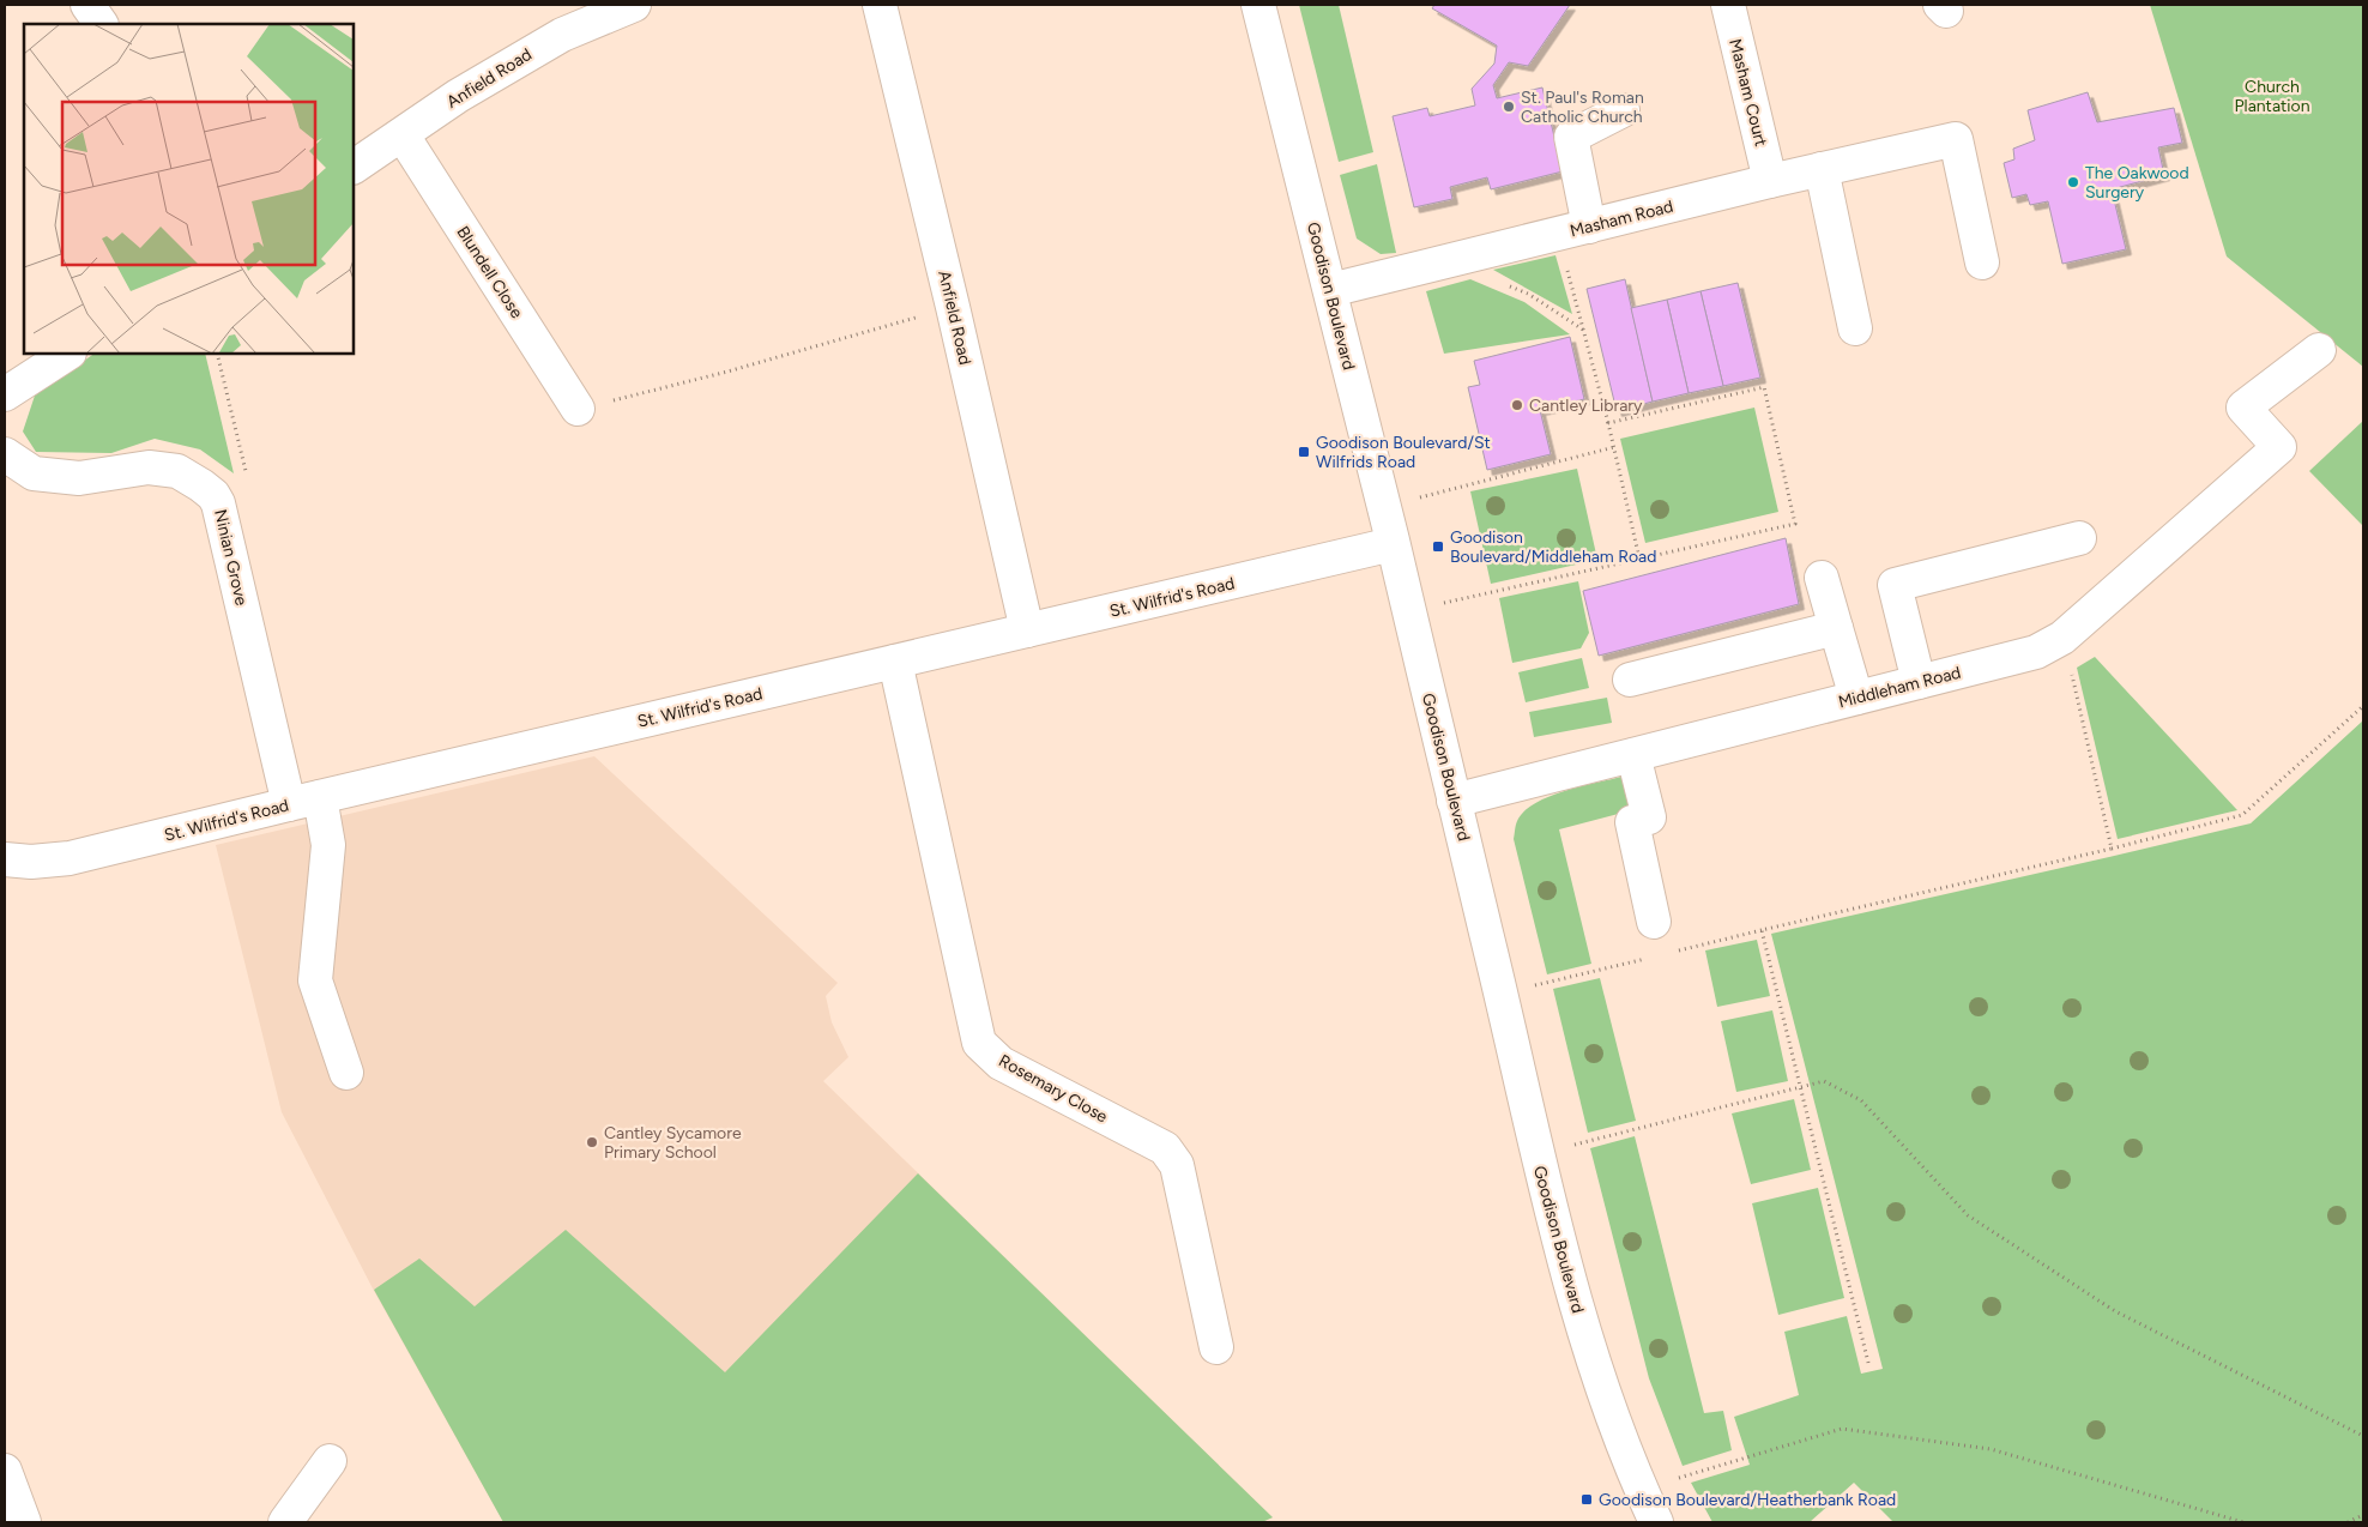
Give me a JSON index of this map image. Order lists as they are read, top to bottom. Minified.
{"streets":{"street":["Anfield Road","Masham Court","Masham Road","Blundell Close","Goodison Boulevard","Ninian Grove","St. Wilfrid's Road","Middleham Road","Rosemary Close"]},"crossings":[["Anfield Road","Blundell Close"],["Anfield Road","St. Wilfrid's Road"],["Masham Court","Masham Road"],["Masham Road","Goodison Boulevard"],["Goodison Boulevard","St. Wilfrid's Road"],["Goodison Boulevard","Middleham Road"],["Ninian Grove","St. Wilfrid's Road"],["St. Wilfrid's Road","Rosemary Close"]],"parks":["Church Plantation"],"places":{"other":["St. Paul's Roman Catholic Church","The Oakwood Surgery","Cantley Library","Cantley Sycamore Primary School"],"transit":["Goodison Boulevard/St Wilfrids Road","Goodison Boulevard/Middleham Road","Goodison Boulevard/Heatherbank Road"]}}
